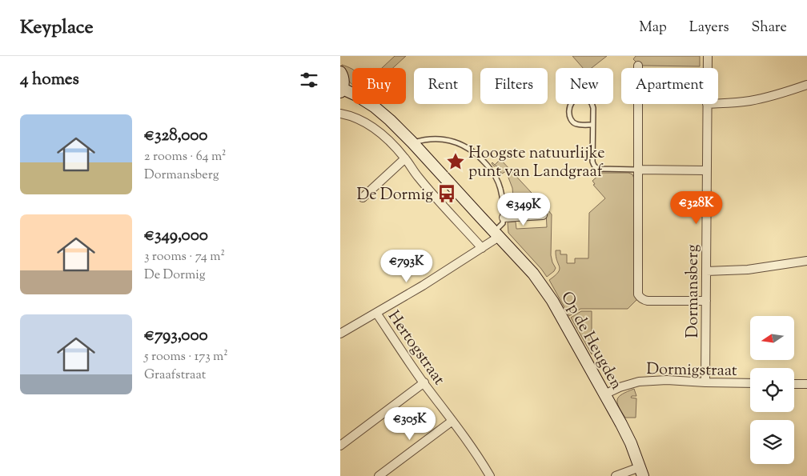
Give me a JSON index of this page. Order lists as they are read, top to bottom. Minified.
{"streets":{"street":["Dormansberg","Op de Heugden","Hertogstraat","Dormigstraat"]},"crossings":[["Dormansberg","Dormigstraat"],["Op de Heugden","Dormigstraat"]],"places":{"place":["Hoogste natuurlijke punt van Landgraaf"],"bus stop":["De Dormig"]},"north":"left","page":{"header":"Keyplace","nav":["Map","Layers","Share"],"heading":"4 homes","chip":["Buy","Rent","Filters","New","Apartment"],"list":[{"name":"€328,000","note":"2 rooms · 64 m² · Dormansberg"},{"name":"€349,000","note":"3 rooms · 74 m² · De Dormig"},{"name":"€793,000","note":"5 rooms · 173 m² · Graafstraat"}],"price":["€328K","€349K","€793K","€305K"]}}
